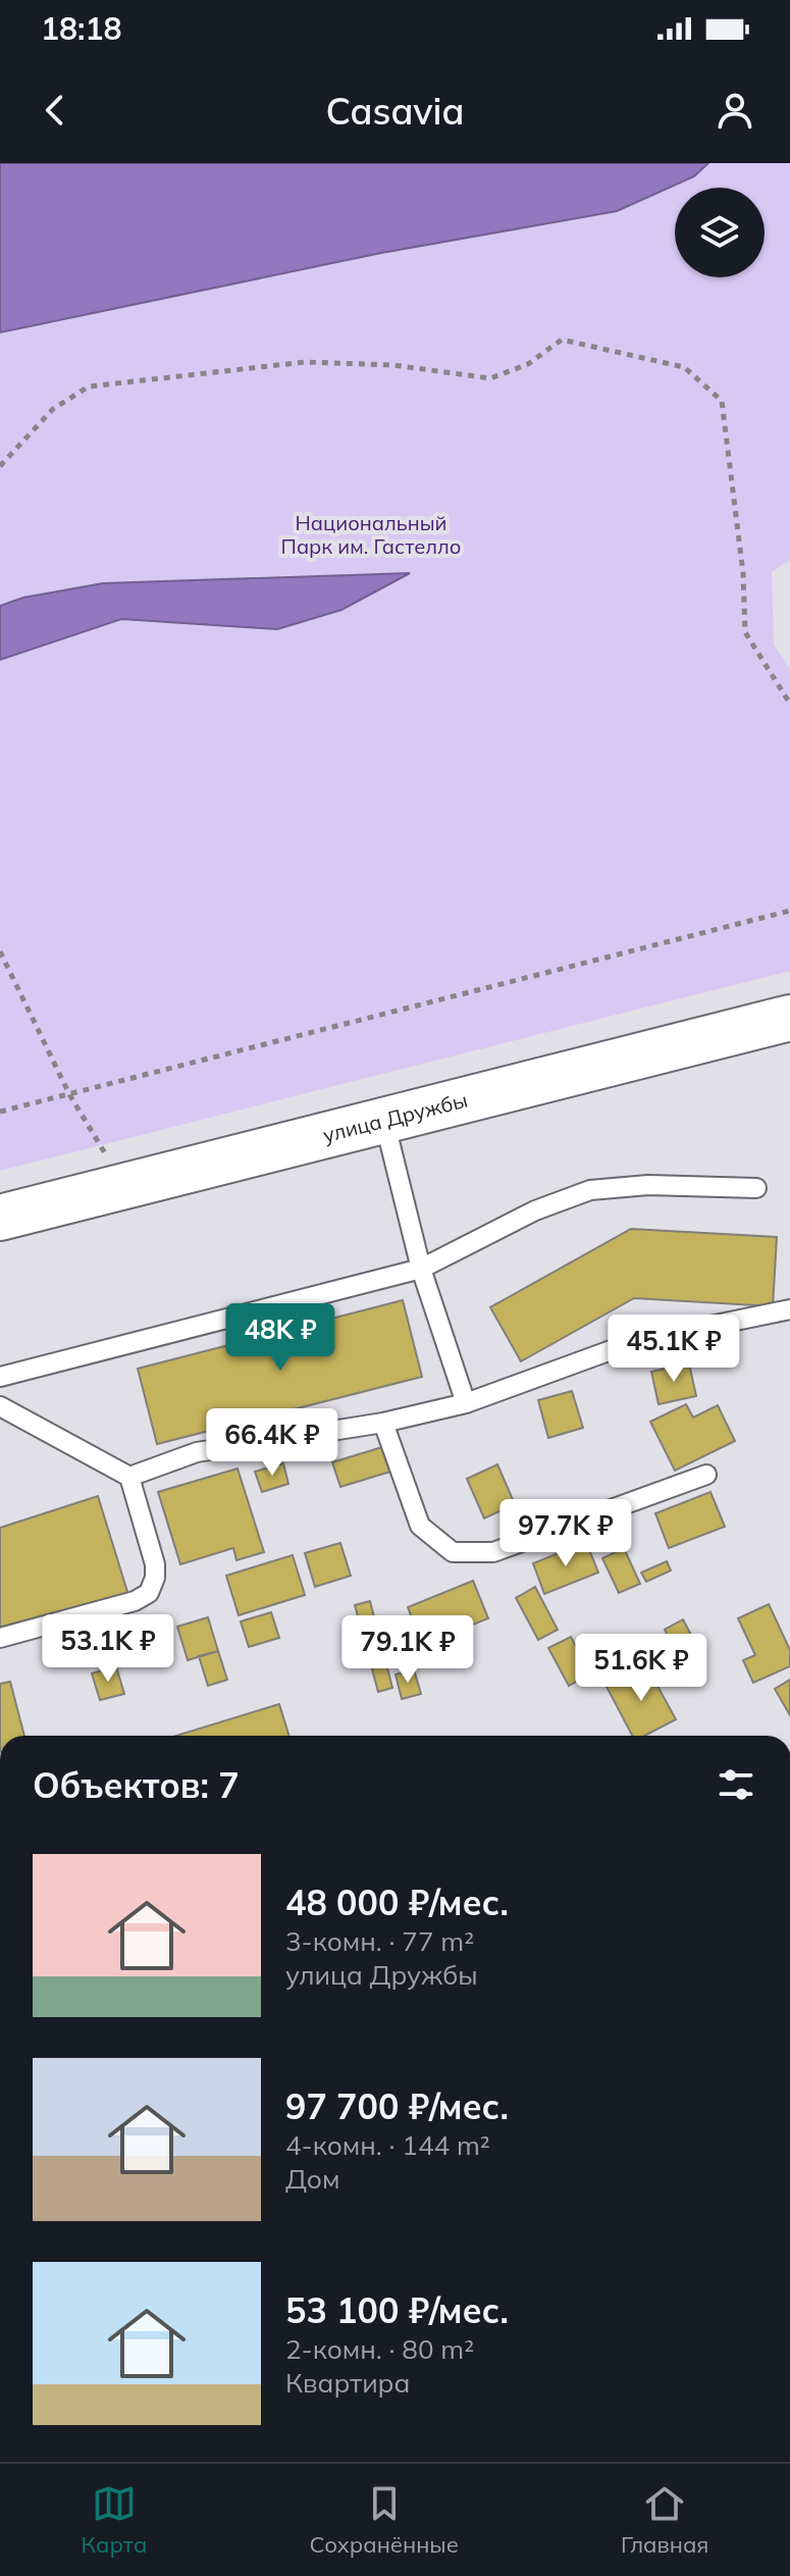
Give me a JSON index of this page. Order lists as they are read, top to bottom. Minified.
{"streets":{"main road":["улица Дружбы"]},"parks":["Национальный Парк им. Гастелло"],"page":{"status":"18:18","header":"Casavia","price":["48K ₽","45.1K ₽","66.4K ₽","97.7K ₽","53.1K ₽","79.1K ₽","51.6K ₽"],"heading":"Объектов: 7","list":[{"name":"48 000 ₽/мес.","note":"3-комн. · 77 m² · улица Дружбы"},{"name":"97 700 ₽/мес.","note":"4-комн. · 144 m² · Дом"},{"name":"53 100 ₽/мес.","note":"2-комн. · 80 m² · Квартира"}],"tabs":["Карта","Сохранённые","Главная"]}}
